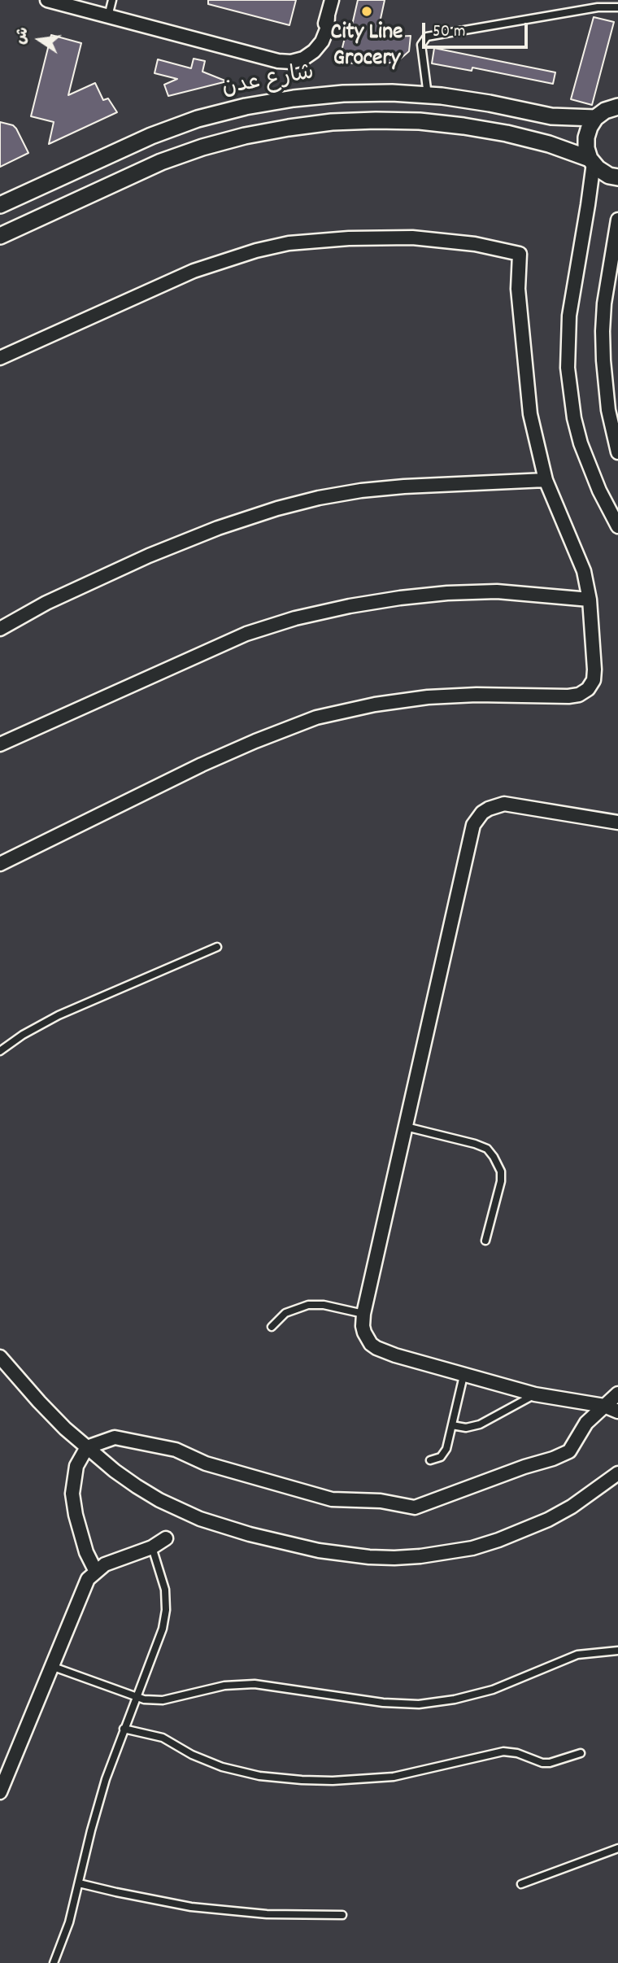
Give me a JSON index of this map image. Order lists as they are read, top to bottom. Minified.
{"streets":{"street":["شارع عدن"]},"places":["City Line Grocery"],"scale_bar":"50 m","north":"left"}
